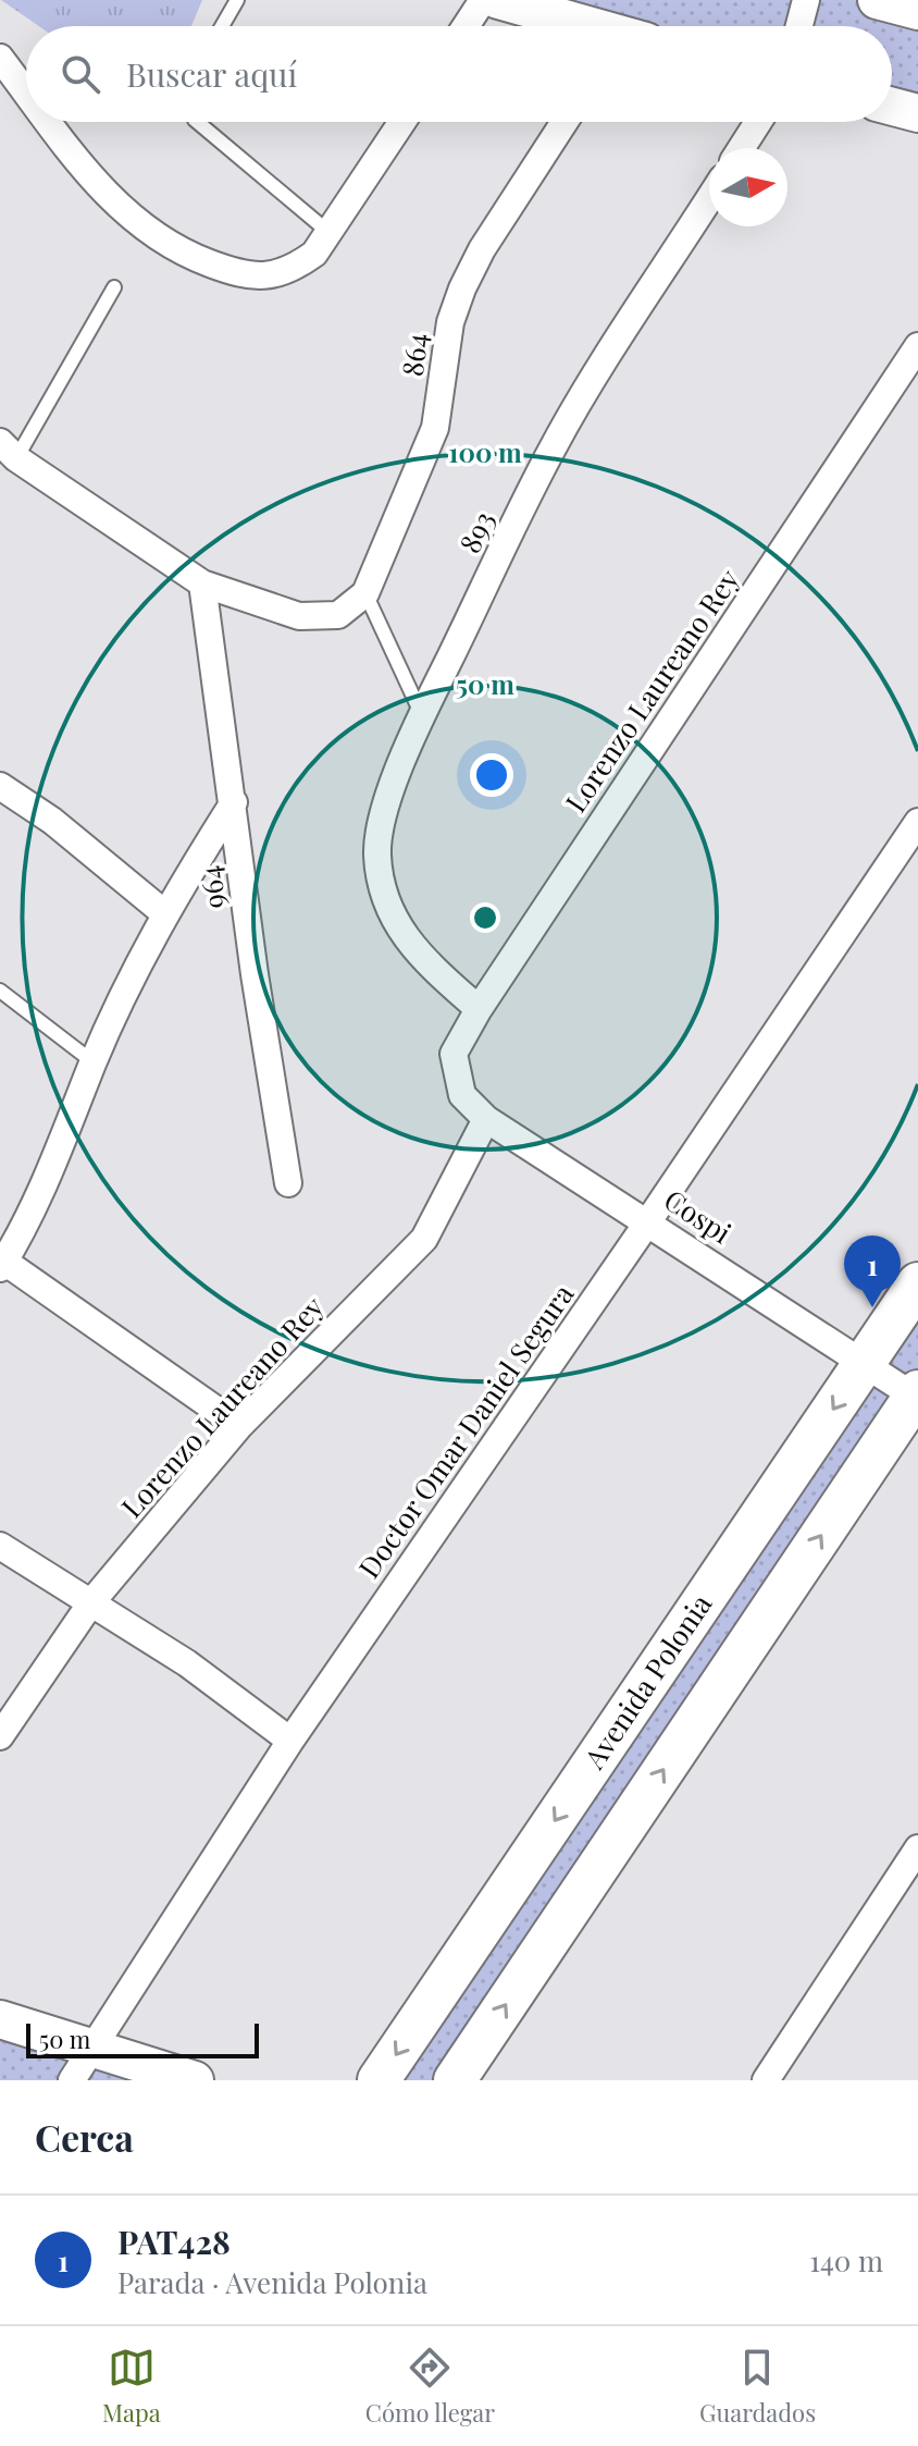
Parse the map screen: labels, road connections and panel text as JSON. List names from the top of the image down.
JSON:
{
  "streets": {
    "main road": ["Avenida Polonia"],
    "street": [
      "864",
      "893",
      "Lorenzo Laureano Rey",
      "964",
      "Cospi",
      "Doctor Omar Daniel Segura"
    ]
  },
  "crossings": [
    ["864", "964"],
    ["893", "Lorenzo Laureano Rey"],
    ["Lorenzo Laureano Rey", "Cospi"],
    ["Cospi", "Doctor Omar Daniel Segura"],
    ["Cospi", "Avenida Polonia"]
  ],
  "scale_bar": "50 m",
  "north": "right",
  "page": {
    "search": "Buscar aquí",
    "pins": "1",
    "scale": "50 m",
    "heading": "Cerca",
    "list": [
      {
        "mark": "1",
        "name": "PAT428",
        "note": "Parada · Avenida Polonia",
        "value": "140 m"
      }
    ],
    "nav": ["Mapa", "Cómo llegar", "Guardados"]
  },
  "rings": ["100 m", "50 m"]
}
